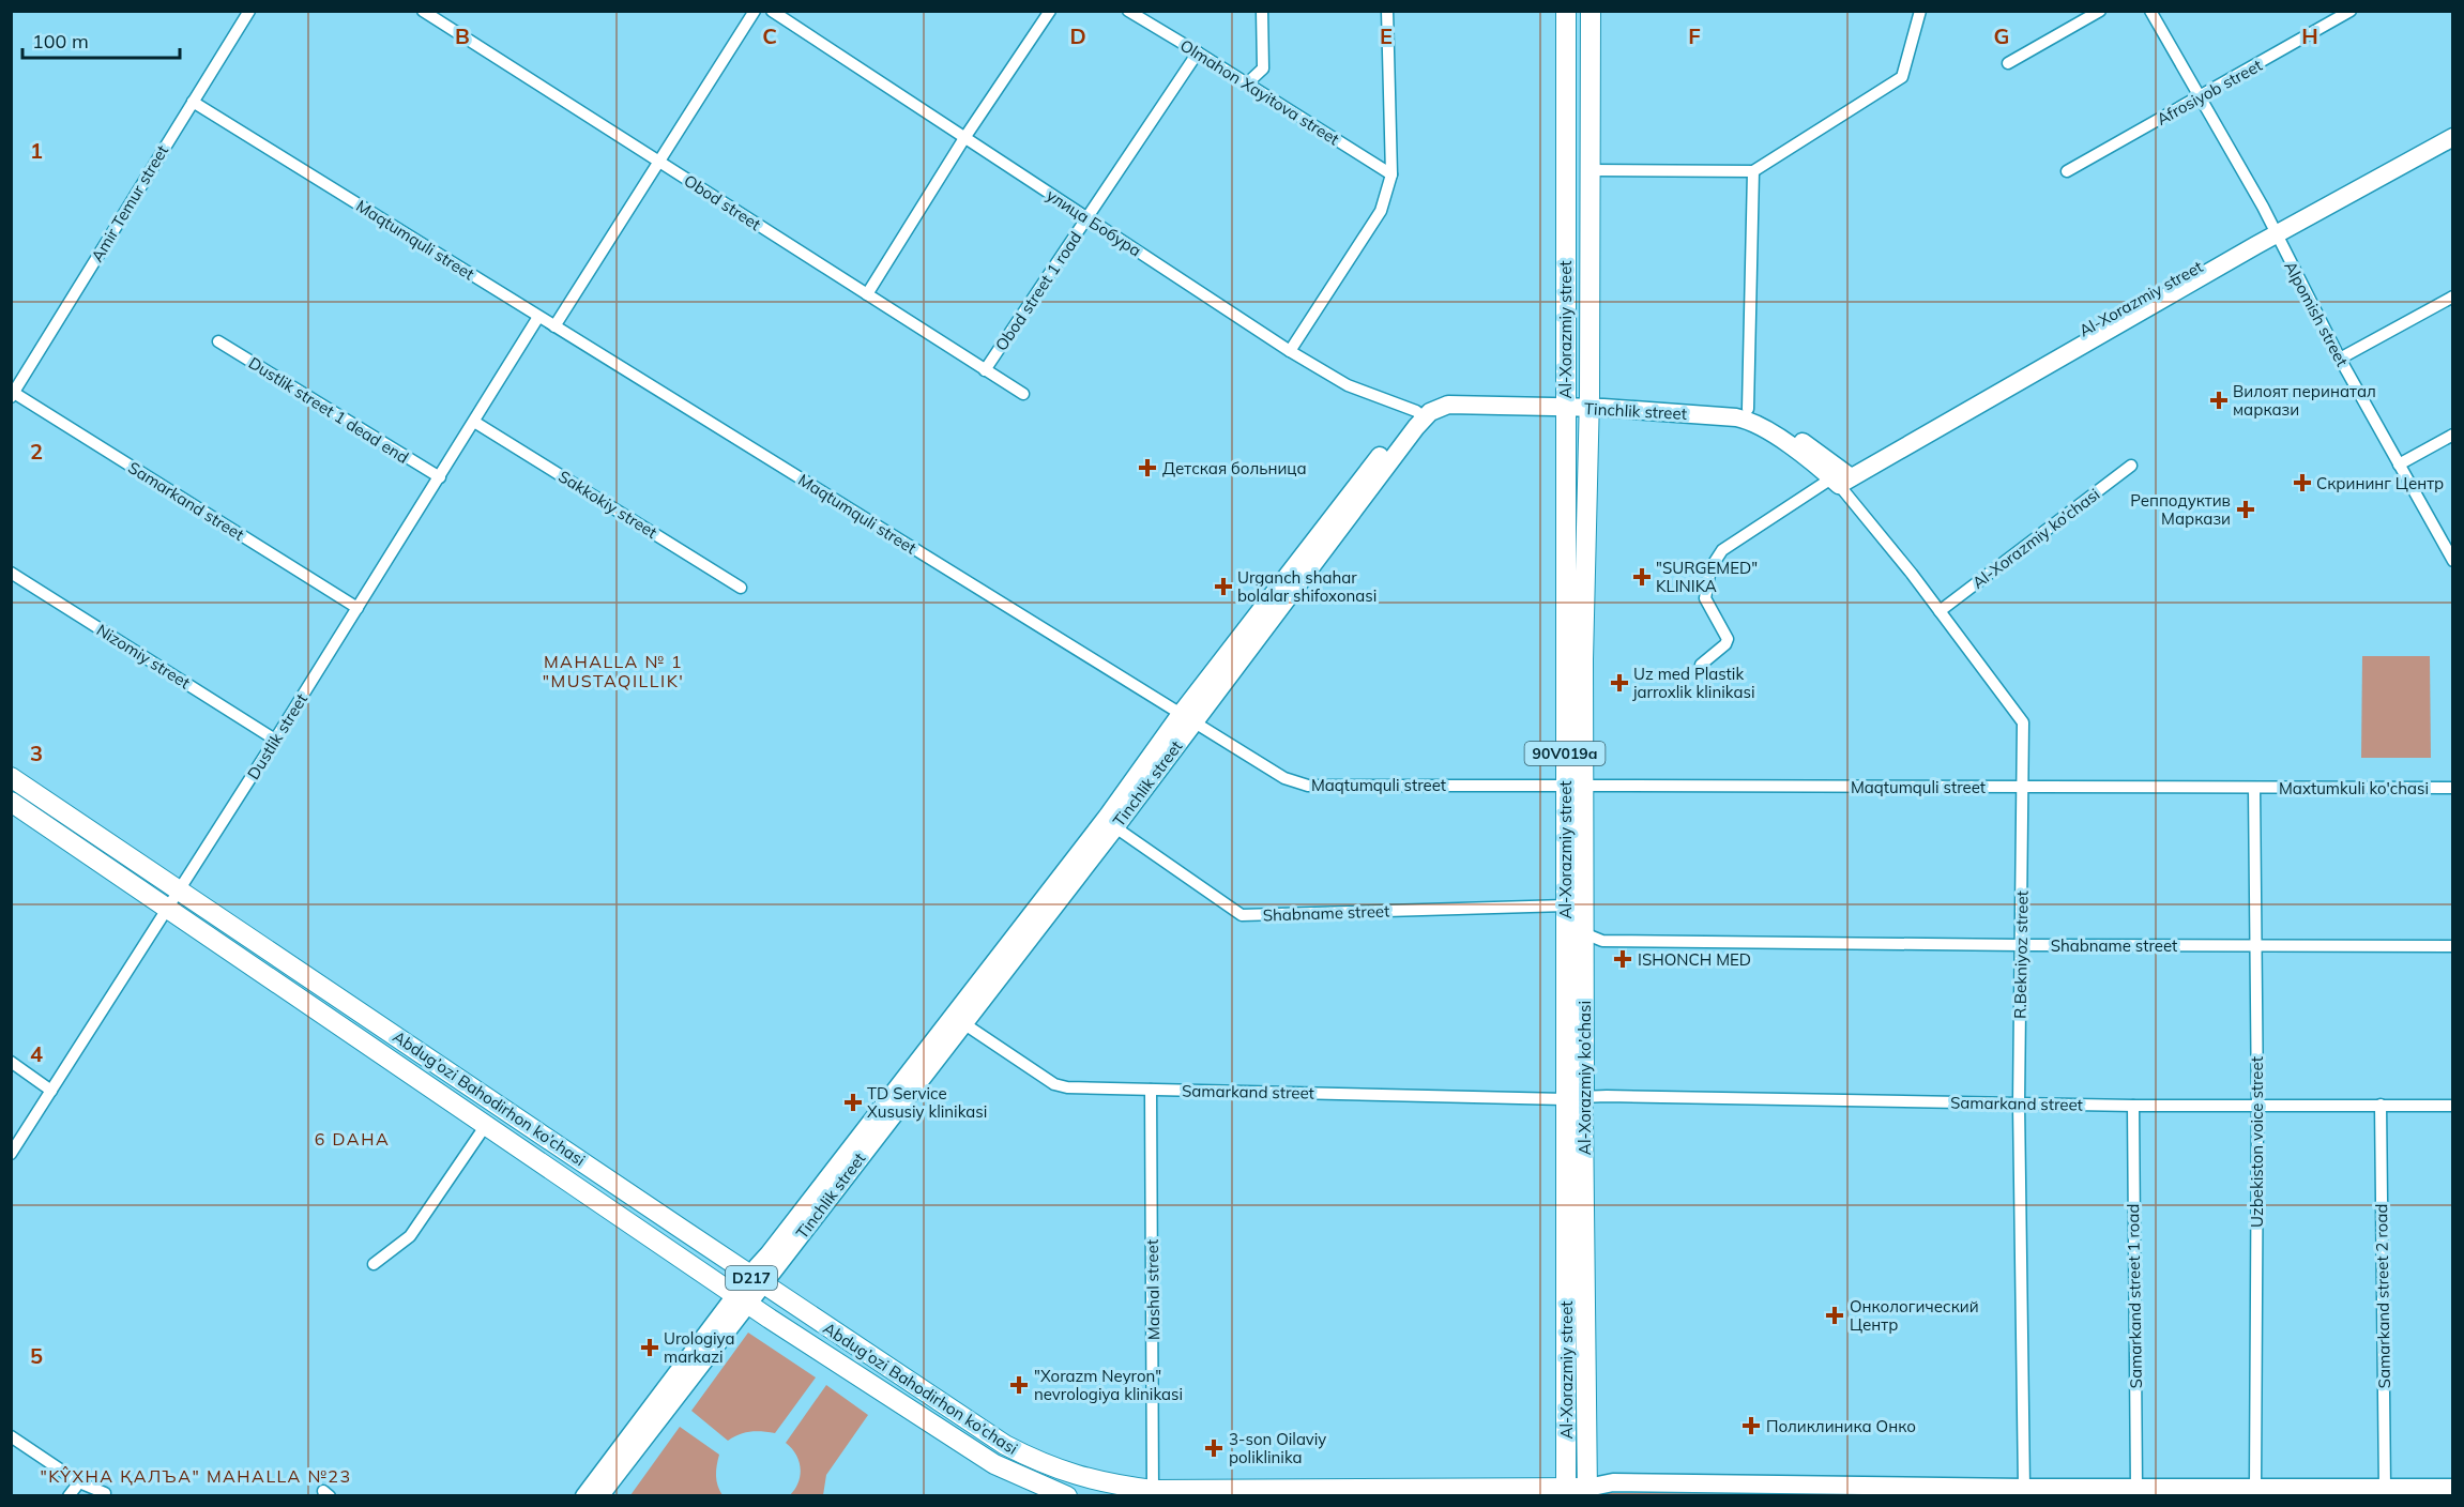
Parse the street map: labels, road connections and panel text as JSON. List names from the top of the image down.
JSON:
{
  "streets": {
    "main road": [
      "Al-Xorazmiy street",
      "Tinchlik street",
      "Al-Xorazmiy ko’chasi",
      "90V019a",
      "Abdug’ozi Bahodirhon ko’chasi",
      "D217"
    ],
    "street": [
      "Olmahon Xayitova street",
      "Afrosiyob street",
      "Obod street",
      "Amir Temur street",
      "улица Бобура",
      "Maqtumquli street",
      "Obod street 1 road",
      "Alpomish street",
      "Dustlik street 1 dead end",
      "Samarkand street",
      "Sakkokiy street",
      "Nizomiy street",
      "Dustlik street",
      "Mаxtumkuli ko'chasi",
      "Shabname street",
      "R.Bekniyoz street",
      "Uzbekiston voice street",
      "Mashal street",
      "Samarkand street 1 road",
      "Samarkand street 2 road"
    ]
  },
  "crossings": [
    ["Olmahon Xayitova street", "Obod street 1 road"],
    ["Afrosiyob street", "Alpomish street"],
    ["Obod street", "Obod street 1 road"],
    ["Amir Temur street", "Maqtumquli street"],
    ["Amir Temur street", "Samarkand street"],
    ["улица Бобура", "Obod street 1 road"],
    ["улица Бобура", "Tinchlik street"],
    ["Maqtumquli street", "Al-Xorazmiy street"],
    ["Maqtumquli street", "Tinchlik street"],
    ["Maqtumquli street", "Al-Xorazmiy ko’chasi"],
    ["Maqtumquli street", "Dustlik street"],
    ["Maqtumquli street", "Mаxtumkuli ko'chasi"],
    ["Maqtumquli street", "R.Bekniyoz street"],
    ["Maqtumquli street", "Uzbekiston voice street"],
    ["Al-Xorazmiy street", "Alpomish street"],
    ["Al-Xorazmiy street", "Tinchlik street"],
    ["Al-Xorazmiy street", "Samarkand street"],
    ["Al-Xorazmiy street", "Al-Xorazmiy ko’chasi"],
    ["Al-Xorazmiy street", "Shabname street"],
    ["Al-Xorazmiy street", "R.Bekniyoz street"],
    ["Al-Xorazmiy street", "Abdug’ozi Bahodirhon ko’chasi"],
    ["Dustlik street 1 dead end", "Dustlik street"],
    ["Tinchlik street", "Samarkand street"],
    ["Tinchlik street", "Al-Xorazmiy ko’chasi"],
    ["Tinchlik street", "Shabname street"],
    ["Tinchlik street", "R.Bekniyoz street"],
    ["Tinchlik street", "Abdug’ozi Bahodirhon ko’chasi"],
    ["Samarkand street", "Al-Xorazmiy ko’chasi"],
    ["Samarkand street", "Dustlik street"],
    ["Samarkand street", "R.Bekniyoz street"],
    ["Samarkand street", "Uzbekiston voice street"],
    ["Samarkand street", "Mashal street"],
    ["Samarkand street", "Samarkand street 1 road"],
    ["Samarkand street", "Samarkand street 2 road"],
    ["Sakkokiy street", "Dustlik street"],
    ["Al-Xorazmiy ko’chasi", "Shabname street"],
    ["Al-Xorazmiy ko’chasi", "R.Bekniyoz street"],
    ["Al-Xorazmiy ko’chasi", "Abdug’ozi Bahodirhon ko’chasi"],
    ["Nizomiy street", "Dustlik street"],
    ["Dustlik street", "Abdug’ozi Bahodirhon ko’chasi"],
    ["Mаxtumkuli ko'chasi", "Uzbekiston voice street"],
    ["Shabname street", "R.Bekniyoz street"],
    ["Shabname street", "Uzbekiston voice street"],
    ["R.Bekniyoz street", "Abdug’ozi Bahodirhon ko’chasi"],
    ["Abdug’ozi Bahodirhon ko’chasi", "Uzbekiston voice street"],
    ["Abdug’ozi Bahodirhon ko’chasi", "Mashal street"],
    ["Abdug’ozi Bahodirhon ko’chasi", "Samarkand street 1 road"],
    ["Abdug’ozi Bahodirhon ko’chasi", "Samarkand street 2 road"]
  ],
  "districts": ["MAHALLA № 1 \"MUSTAQILLIK'", "6 DAHA", "\"KŶХНА ҚАЛЪА\" MAHALLA №23"],
  "places": {
    "health": [
      "Вилоят перинатал маркази",
      "Детская больница",
      "Скрининг Центр",
      "Репподуктив Маркази",
      "\"SURGEMED\" KLINIKA",
      "Urganch shahar bolalar shifoxonasi",
      "Uz med Plastik jarroxlik klinikasi",
      "ISHONCH MED",
      "TD Service Xususiy klinikasi",
      "Онкологический Центр",
      "Urologiya markazi",
      "\"Xorazm Neyron\" nevrologiya klinikasi",
      "Поликлиника Онко",
      "3-son Oilaviy poliklinika"
    ]
  },
  "scale_bar": "100 m",
  "grid": {
    "columns": [
      "B",
      "C",
      "D",
      "E",
      "F",
      "G",
      "H"
    ],
    "rows": [
      "1",
      "2",
      "3",
      "4",
      "5"
    ]
  }
}
